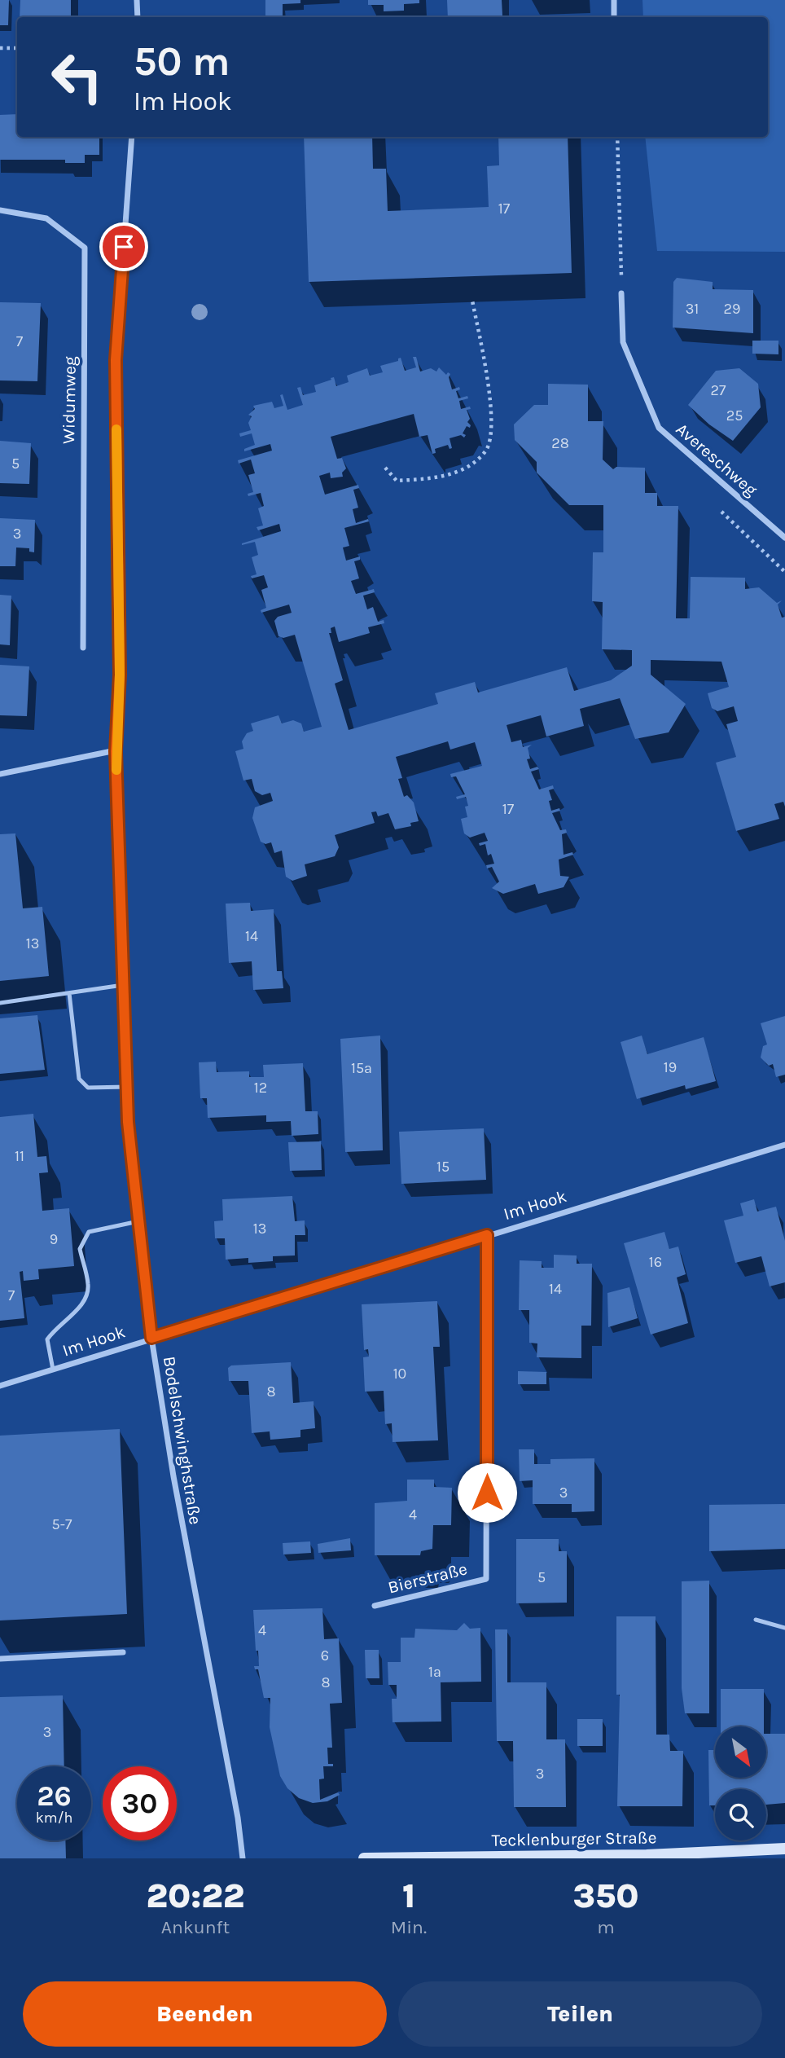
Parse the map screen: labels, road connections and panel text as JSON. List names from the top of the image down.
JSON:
{
  "streets": {
    "street": [
      "Widumweg",
      "Avereschweg",
      "Im Hook",
      "Bodelschwinghstraße",
      "Bierstraße",
      "Tecklenburger Straße"
    ]
  },
  "crossings": [
    ["Im Hook", "Bodelschwinghstraße"],
    ["Im Hook", "Bierstraße"]
  ],
  "house_numbers": [
    "17",
    "31",
    "29",
    "7",
    "27",
    "25",
    "28",
    "5",
    "3",
    "17",
    "14",
    "13",
    "19",
    "15a",
    "12",
    "11",
    "15",
    "13",
    "9",
    "16",
    "14",
    "7",
    "10",
    "8",
    "3",
    "4",
    "5-7",
    "5",
    "4",
    "6",
    "1a",
    "8",
    "3",
    "3"
  ],
  "north": "bottom right",
  "page": {
    "turn": ["50 m", "Im Hook"],
    "speed": "26 km/h",
    "limit": "30",
    "eta": [
      "20:22",
      "Ankunft",
      "1",
      "Min.",
      "350",
      "m"
    ],
    "buttons": ["Beenden", "Teilen"]
  }
}
